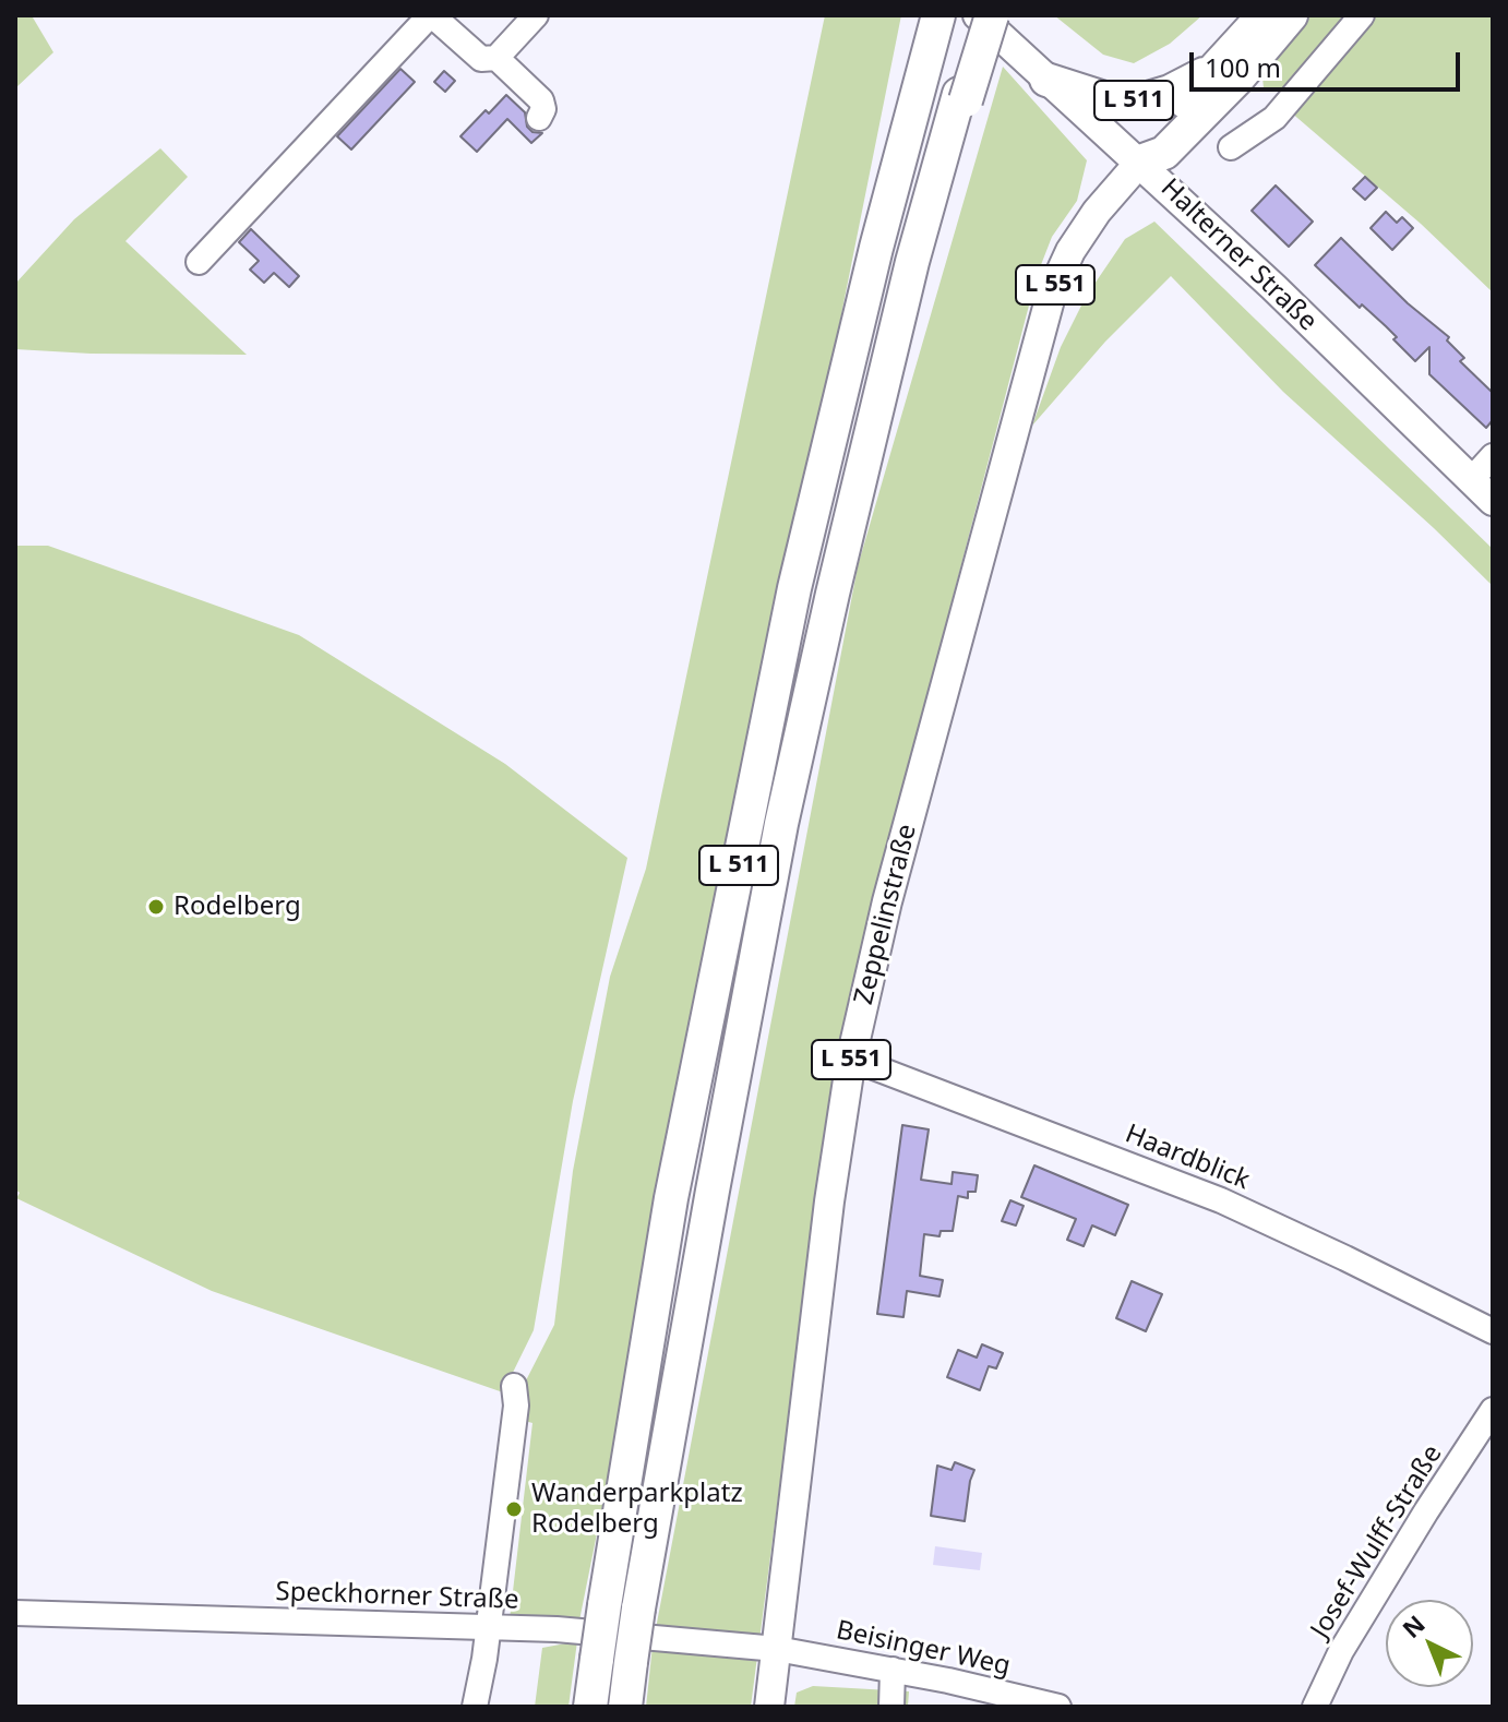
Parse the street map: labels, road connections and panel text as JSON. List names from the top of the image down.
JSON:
{
  "streets": {
    "highway": ["L 511"],
    "main road": ["Halterner Straße", "L 551", "Zeppelinstraße"],
    "street": [
      "Haardblick",
      "Josef-Wulff-Straße",
      "Speckhorner Straße",
      "Beisinger Weg"
    ]
  },
  "crossings": [
    ["L 511", "Halterner Straße"],
    ["L 511", "Zeppelinstraße"],
    ["Halterner Straße", "Zeppelinstraße"],
    ["Zeppelinstraße", "Haardblick"],
    ["Zeppelinstraße", "Speckhorner Straße"],
    ["Zeppelinstraße", "Beisinger Weg"],
    ["Speckhorner Straße", "Beisinger Weg"]
  ],
  "places": ["Rodelberg", "Wanderparkplatz Rodelberg"],
  "scale_bar": "100 m",
  "north": "top left"
}
